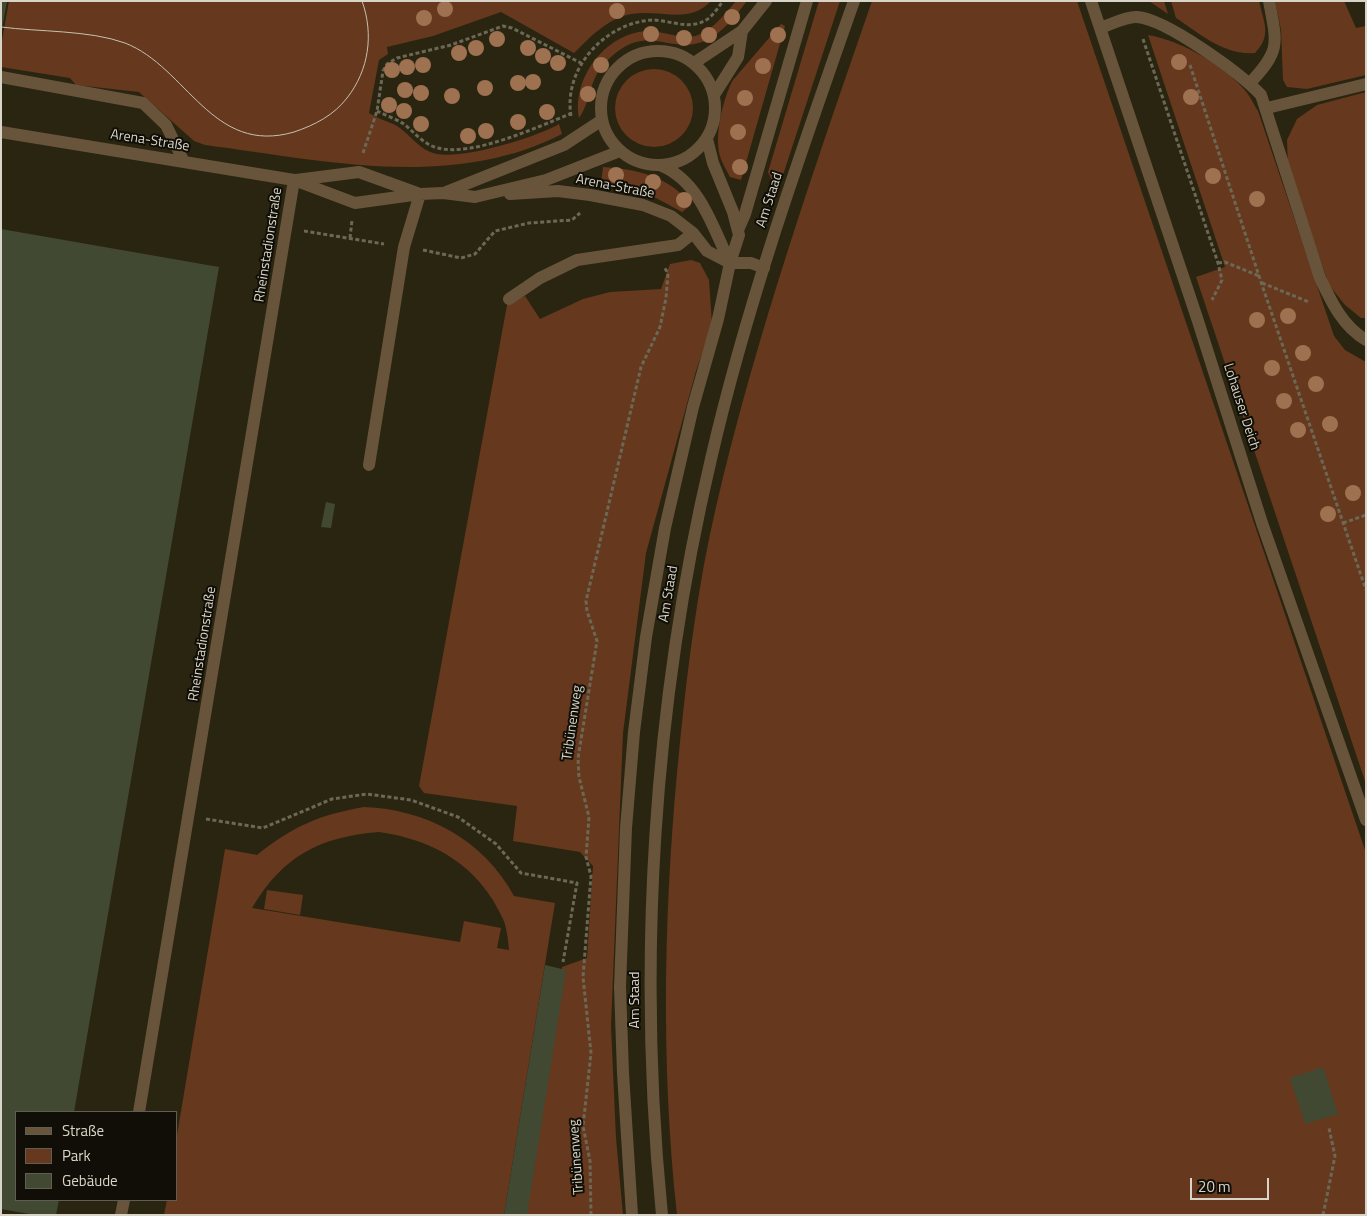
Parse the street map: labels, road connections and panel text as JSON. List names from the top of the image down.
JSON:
{
  "streets": {
    "street": [
      "Arena-Straße",
      "Am Staad",
      "Rheinstadionstraße",
      "Lohauser Deich"
    ],
    "path": ["Tribünenweg"]
  },
  "crossings": [
    ["Arena-Straße", "Am Staad"],
    ["Arena-Straße", "Rheinstadionstraße"]
  ],
  "legend": ["Straße", "Park", "Gebäude"],
  "scale_bar": "20 m"
}
